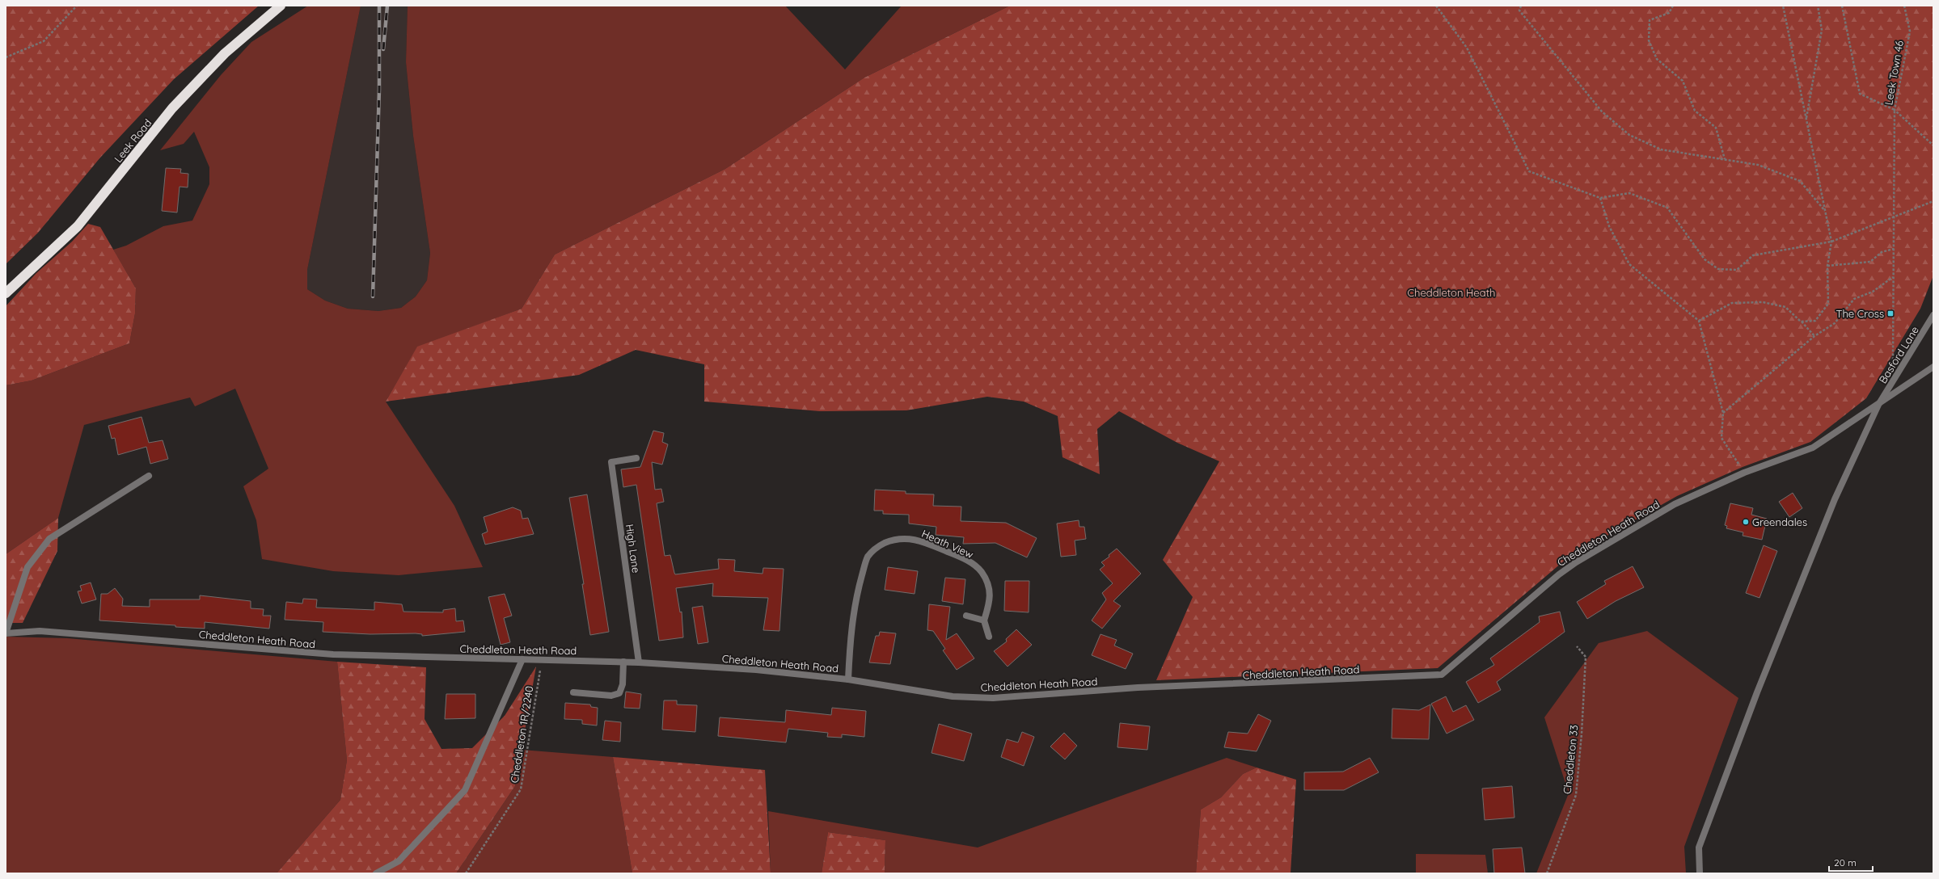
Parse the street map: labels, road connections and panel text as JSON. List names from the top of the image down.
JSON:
{
  "streets": {
    "highway": ["Leek Road"],
    "street": [
      "Basford Lane",
      "Cheddleton Heath Road",
      "Heath View",
      "High Lane"
    ],
    "path": ["Leek Town 46", "Cheddleton 1R/2240", "Cheddleton 33"]
  },
  "crossings": [
    ["Basford Lane", "Cheddleton Heath Road"],
    ["Cheddleton Heath Road", "Heath View"],
    ["Cheddleton Heath Road", "High Lane"],
    ["Cheddleton Heath Road", "Cheddleton 1R/2240"]
  ],
  "parks": ["Cheddleton Heath"],
  "places": {
    "transit": ["The Cross"],
    "other": ["Greendales"]
  },
  "scale_bar": "20 m"
}
